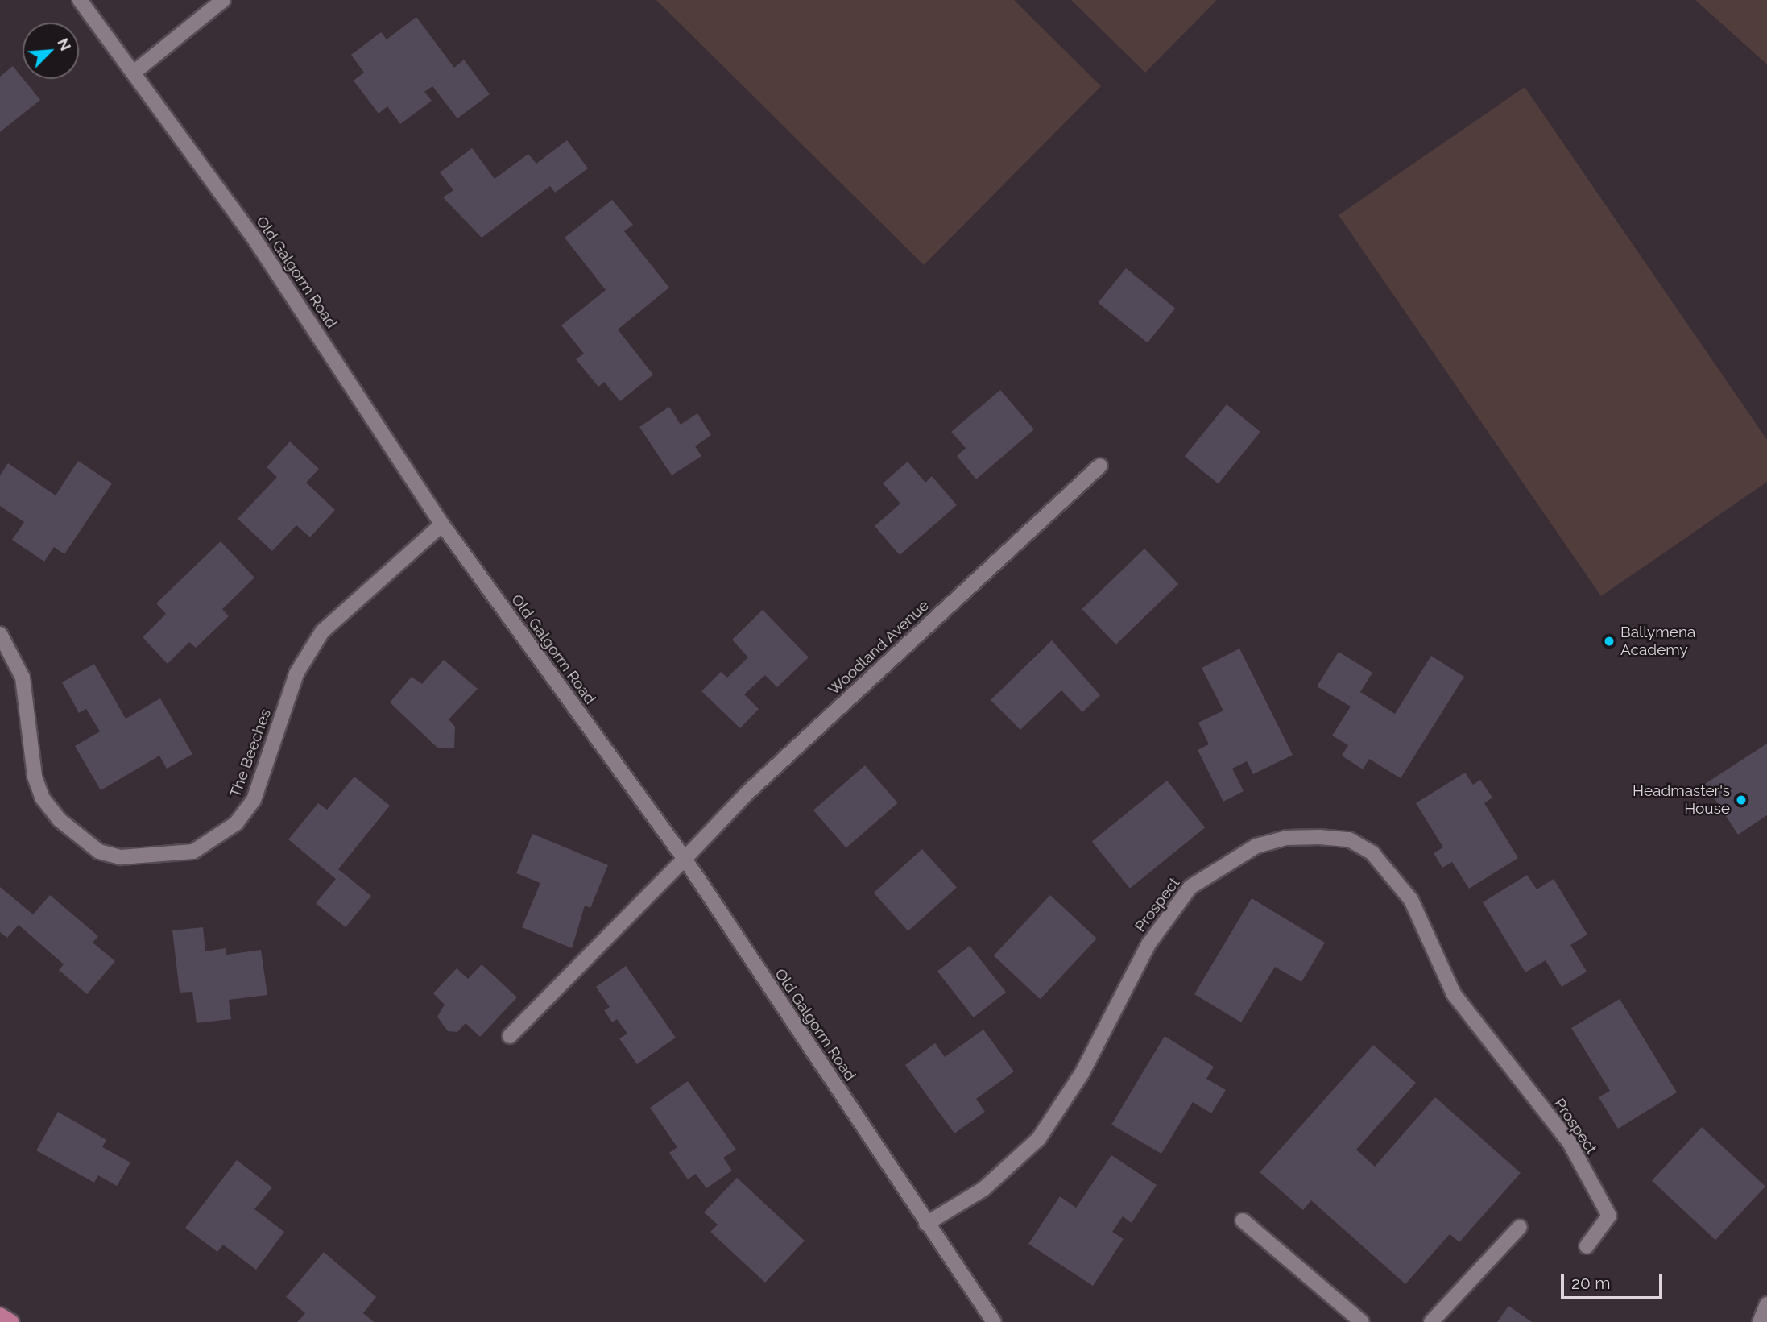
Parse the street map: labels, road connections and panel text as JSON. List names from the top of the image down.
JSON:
{
  "streets": {
    "street": [
      "Old Galgorm Road",
      "Woodland Avenue",
      "The Beeches",
      "Prospect"
    ]
  },
  "crossings": [
    ["Old Galgorm Road", "Woodland Avenue"],
    ["Old Galgorm Road", "The Beeches"],
    ["Old Galgorm Road", "Prospect"]
  ],
  "places": ["Ballymena Academy", "Headmaster's House"],
  "scale_bar": "20 m",
  "north": "top right"
}
